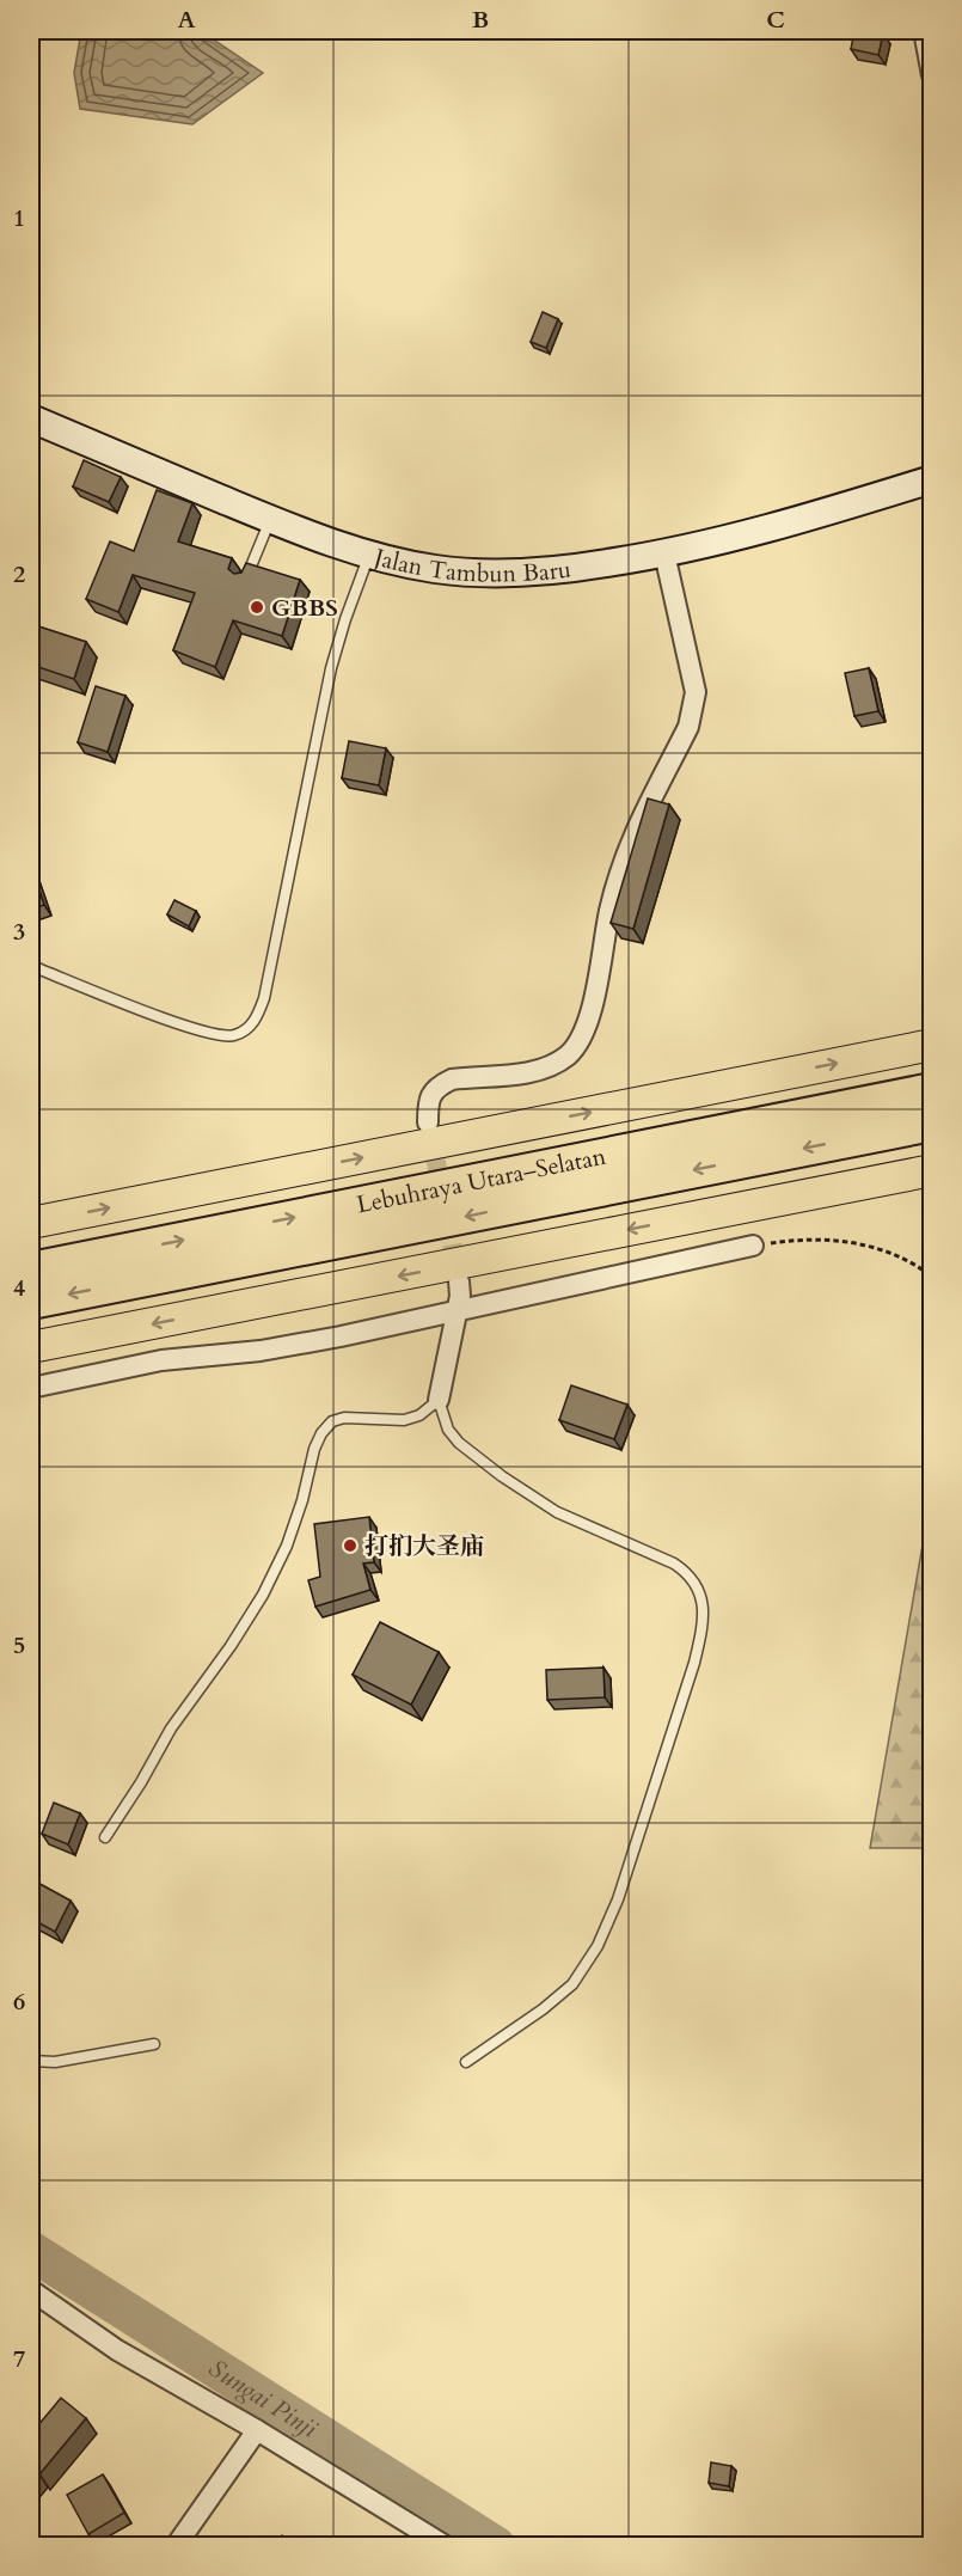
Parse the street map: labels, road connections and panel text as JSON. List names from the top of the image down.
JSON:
{
  "streets": {
    "highway": ["Lebuhraya Utara–Selatan"],
    "main road": ["Jalan Tambun Baru"]
  },
  "water": ["Sungai Pinji"],
  "places": ["GBBS", "打扪大圣庙"],
  "grid": {
    "columns": ["A", "B", "C"],
    "rows": [
      "1",
      "2",
      "3",
      "4",
      "5",
      "6",
      "7"
    ]
  }
}
